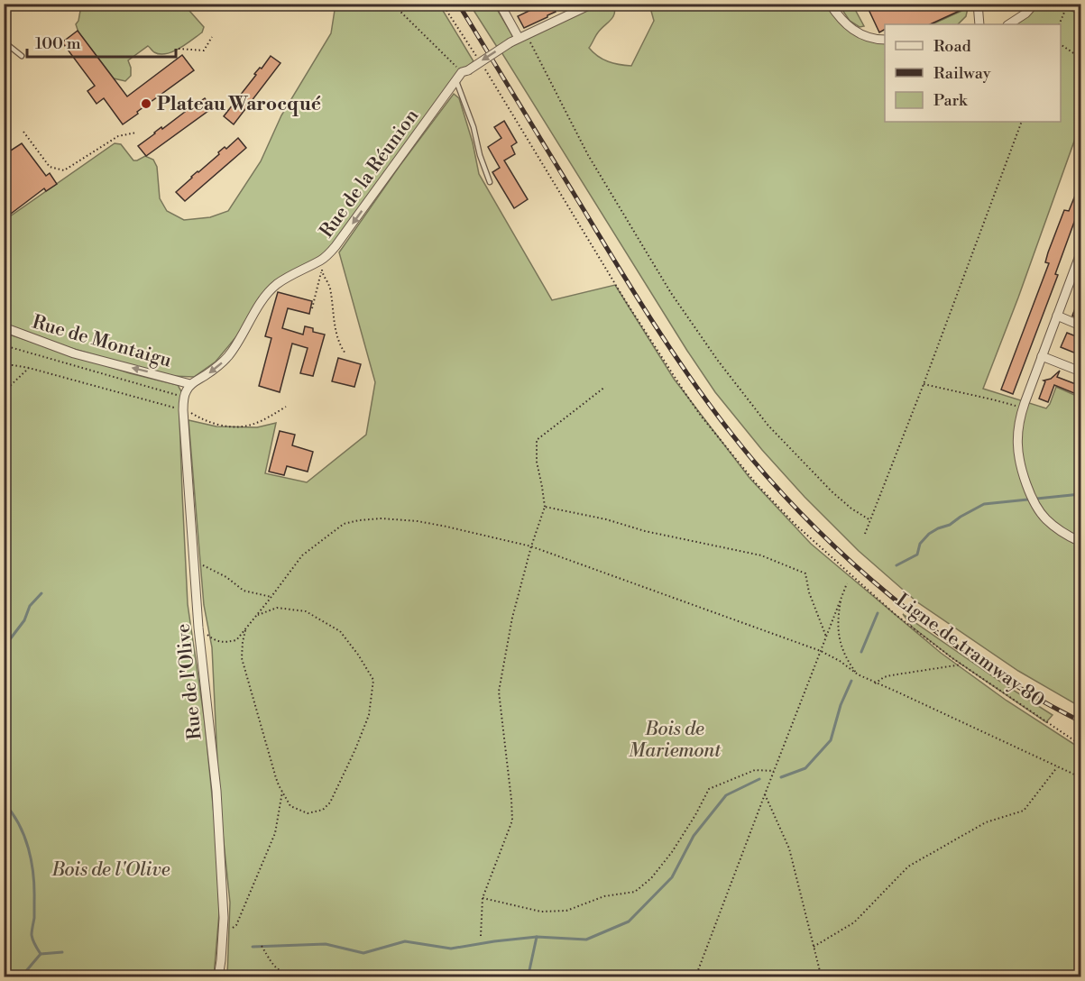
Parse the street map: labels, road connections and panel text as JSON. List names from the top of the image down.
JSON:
{
  "streets": {
    "street": ["Rue de la Réunion", "Rue de Montaigu", "Rue de l'Olive"],
    "path": ["Ligne de tramway 80"]
  },
  "crossings": [
    ["Rue de la Réunion", "Rue de Montaigu"]
  ],
  "one_way": ["Rue de la Réunion", "Rue de Montaigu"],
  "parks": ["Bois de Mariemont", "Bois de l'Olive"],
  "places": ["Plateau Warocqué"],
  "legend": ["Road", "Railway", "Park"],
  "scale_bar": "100 m"
}
